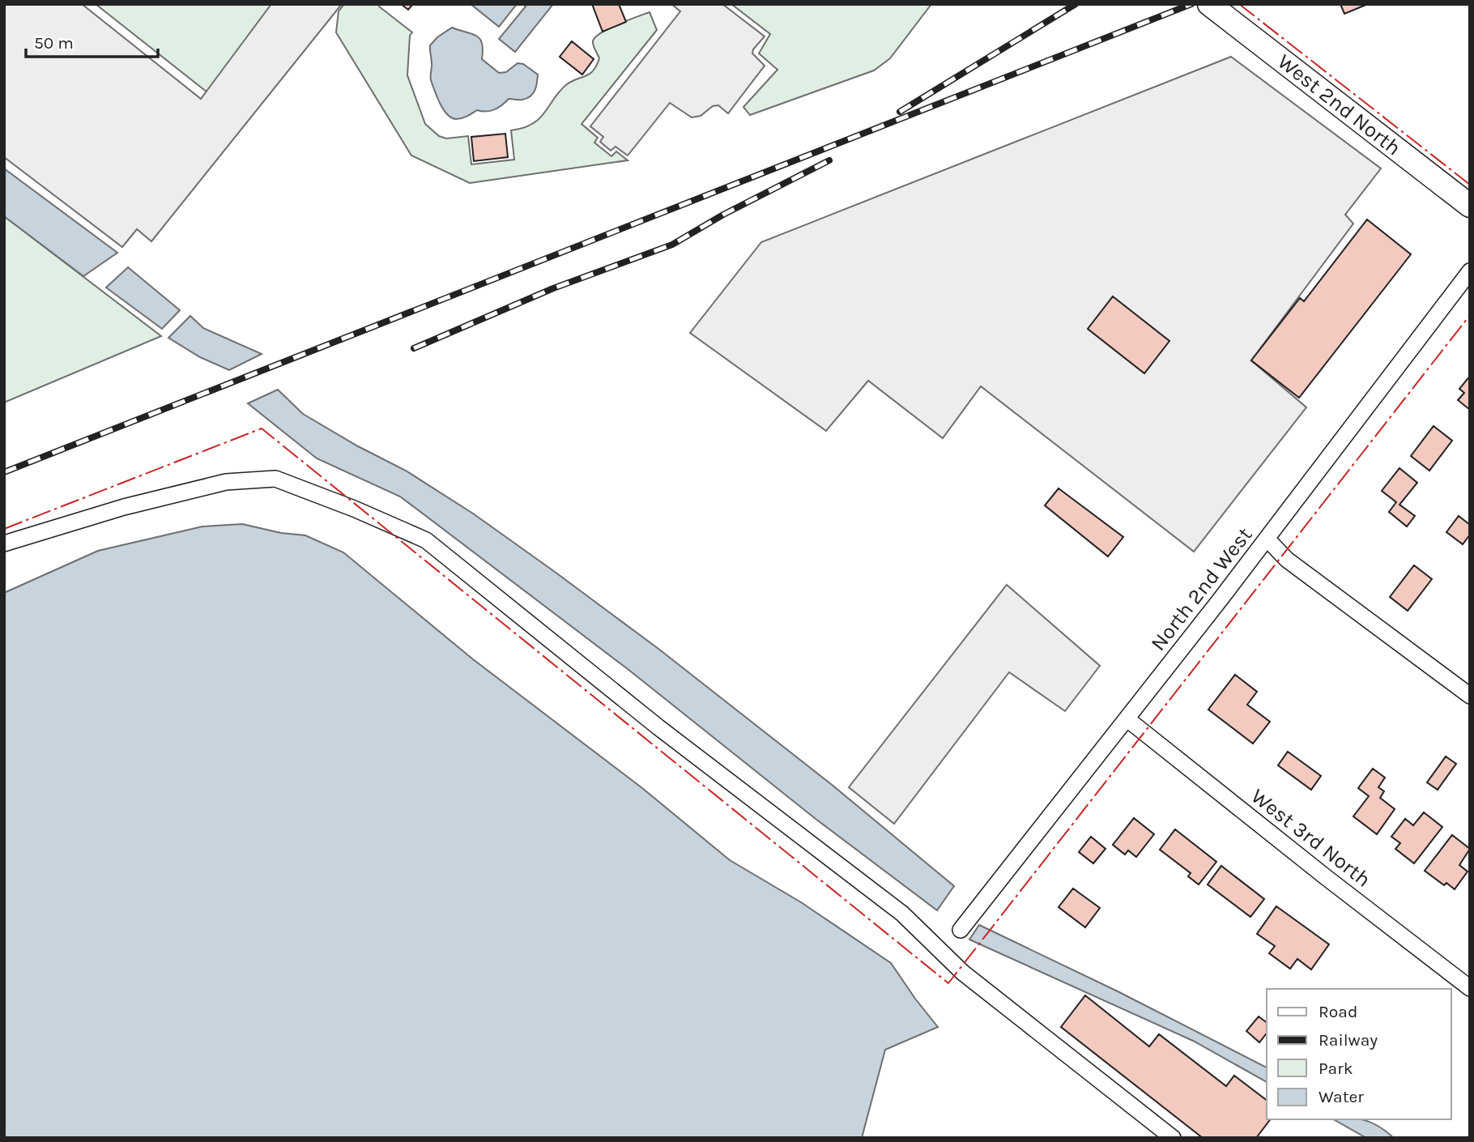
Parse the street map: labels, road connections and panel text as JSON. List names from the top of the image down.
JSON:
{
  "streets": {
    "street": ["West 2nd North", "North 2nd West", "West 3rd North"]
  },
  "crossings": [
    ["North 2nd West", "West 3rd North"]
  ],
  "legend": [
    "Road",
    "Railway",
    "Park",
    "Water"
  ],
  "scale_bar": "50 m"
}
